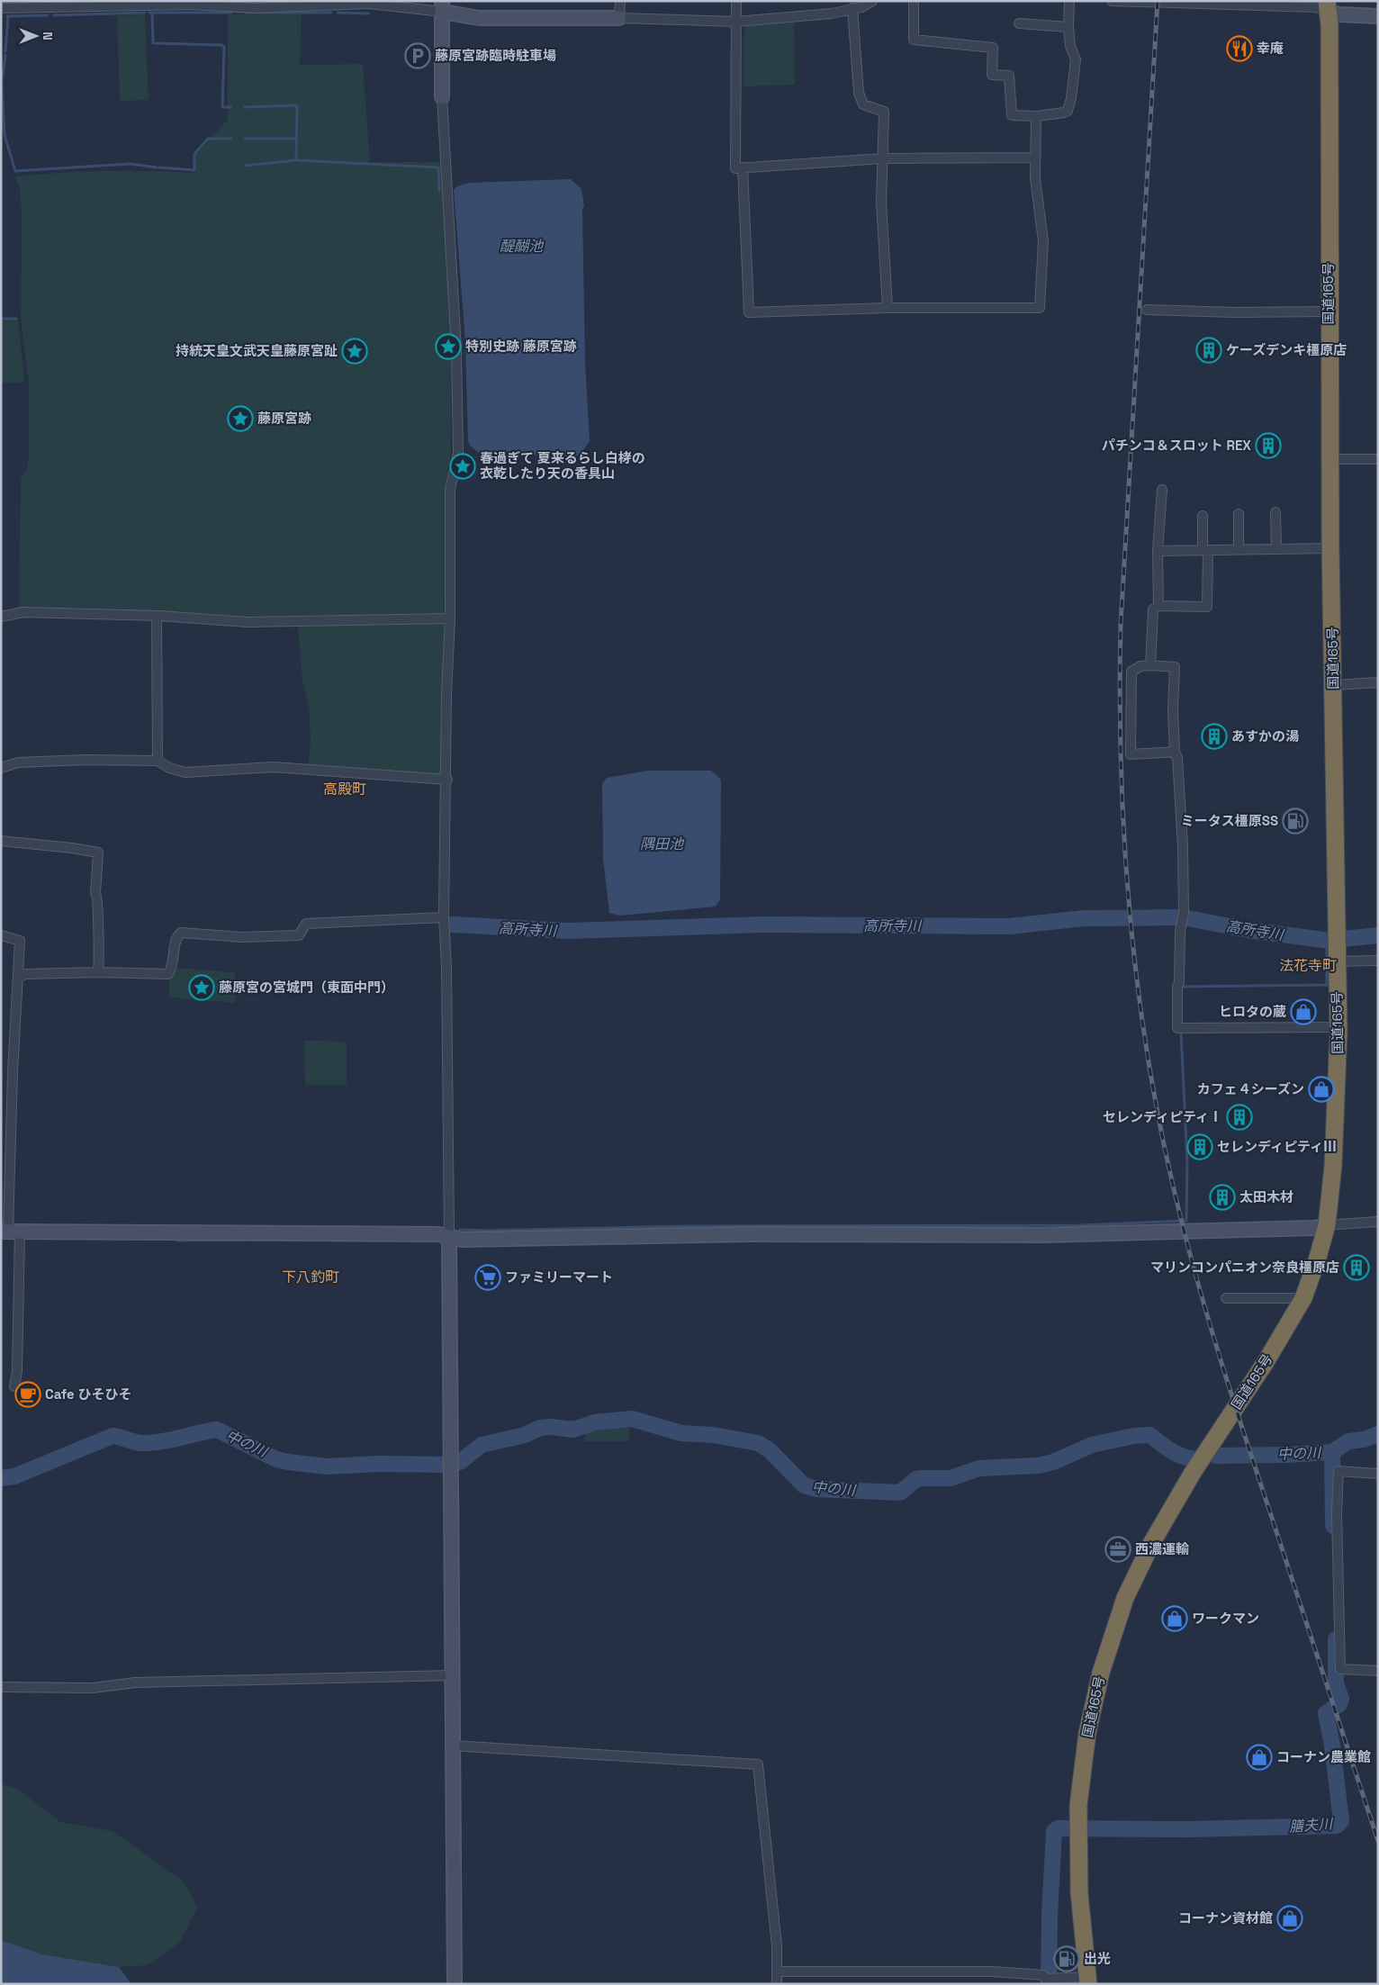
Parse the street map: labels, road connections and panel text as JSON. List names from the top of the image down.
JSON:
{
  "streets": {
    "highway": ["国道165号"]
  },
  "districts": ["高殿町", "法花寺町", "下八釣町"],
  "water": [
    "醍醐池",
    "隅田池",
    "高所寺川",
    "中の川",
    "膳夫川"
  ],
  "places": {
    "restaurant": ["幸庵"],
    "parking": ["藤原宮跡臨時駐車場"],
    "place": [
      "特別史跡 藤原宮跡",
      "持統天皇文武天皇藤原宮趾",
      "藤原宮跡",
      "春過ぎて 夏来るらし白𣑥の 衣乾したり天の香具山",
      "藤原宮の宮城門（東面中門）"
    ],
    "building": [
      "ケーズデンキ橿原店",
      "パチンコ＆スロット REX",
      "あすかの湯",
      "セレンディピティⅠ",
      "セレンディピティⅢ",
      "太田木材",
      "マリンコンパニオン奈良橿原店"
    ],
    "fuel station": ["ミータス橿原SS", "出光"],
    "shop": [
      "ヒロタの蔵",
      "カフェ４シーズン",
      "ワークマン",
      "コーナン農業館",
      "コーナン資材館"
    ],
    "supermarket": ["ファミリーマート"],
    "cafe": ["Cafe ひそひそ"],
    "office": ["西濃運輸"]
  },
  "north": "right"
}
